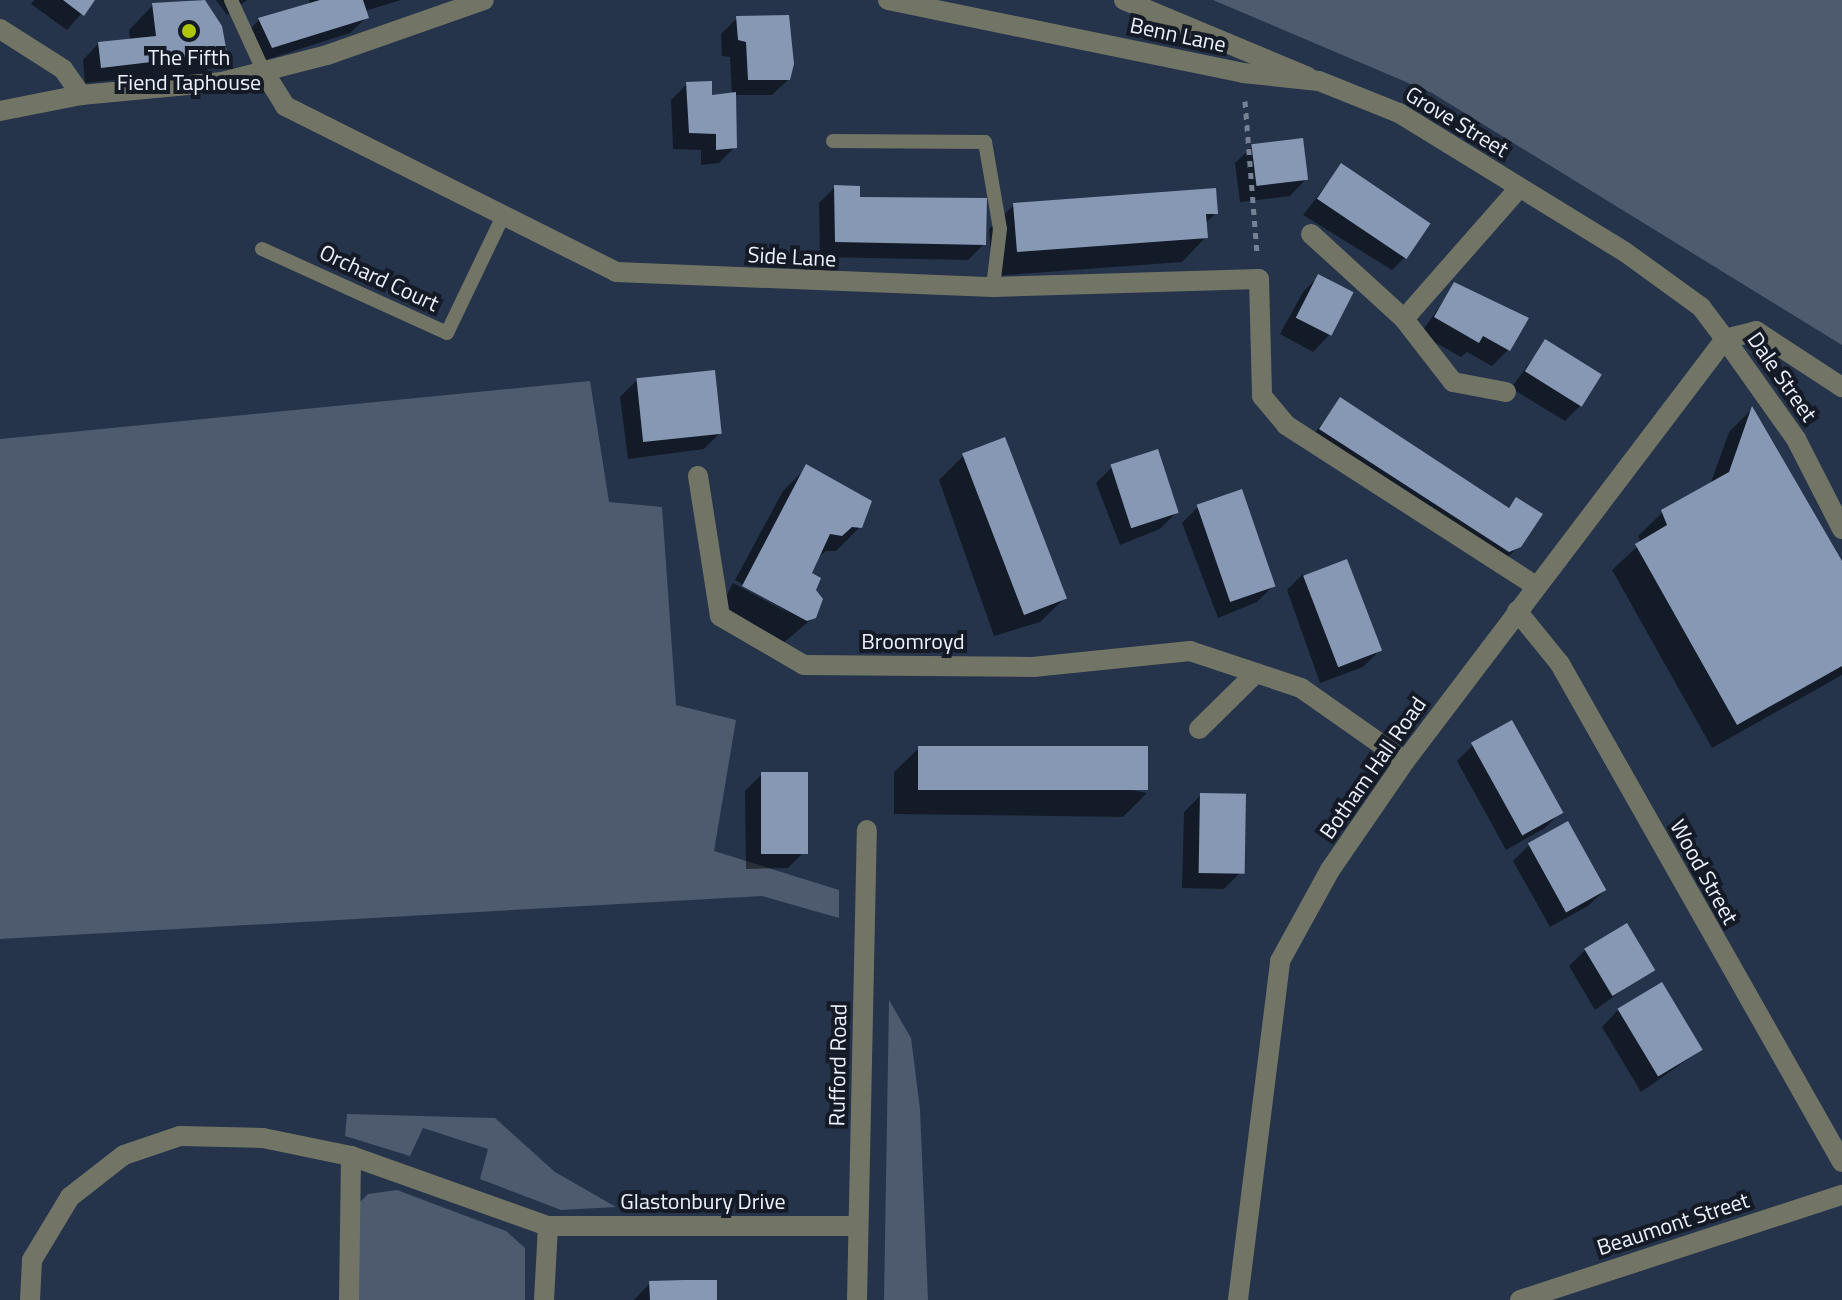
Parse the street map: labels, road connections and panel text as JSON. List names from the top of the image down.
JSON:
{
  "streets": {
    "street": [
      "Benn Lane",
      "Grove Street",
      "Side Lane",
      "Dale Street",
      "Broomroyd",
      "Botham Hall Road",
      "Wood Street",
      "Rufford Road",
      "Glastonbury Drive",
      "Beaumont Street"
    ],
    "lane": ["Orchard Court"]
  },
  "crossings": [
    ["Benn Lane", "Grove Street"],
    ["Grove Street", "Dale Street"],
    ["Grove Street", "Botham Hall Road"],
    ["Side Lane", "Orchard Court"],
    ["Dale Street", "Botham Hall Road"],
    ["Broomroyd", "Botham Hall Road"],
    ["Botham Hall Road", "Wood Street"],
    ["Rufford Road", "Glastonbury Drive"]
  ],
  "places": ["The Fifth Fiend Taphouse"]
}
